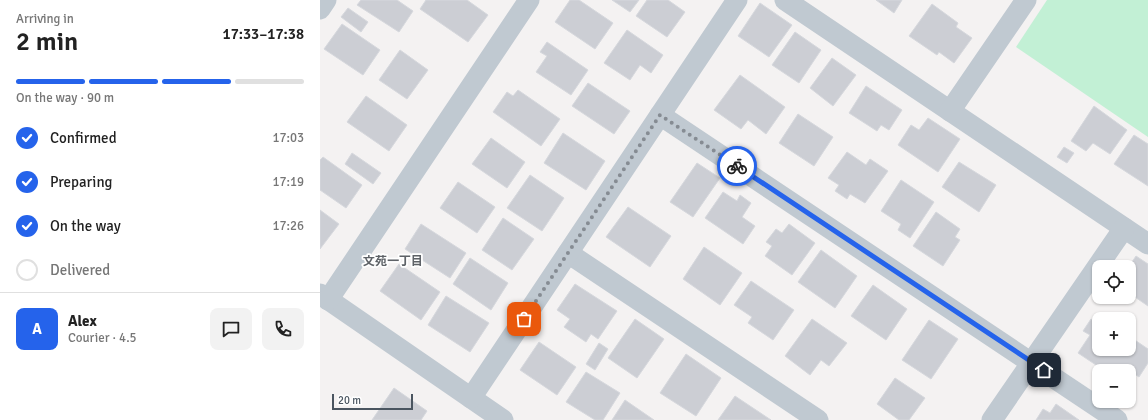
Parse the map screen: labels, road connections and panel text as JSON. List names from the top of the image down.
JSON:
{
  "districts": ["文苑一丁目"],
  "scale_bar": "20 m",
  "page": {
    "heading": ["2 min", "Arriving in", "17:33–17:38"],
    "panel": ["Alex", "Courier · 4.5"],
    "bar": "On the way · 90 m",
    "list": [
      ["Confirmed", "17:03"],
      ["Preparing", "17:19"],
      ["On the way", "17:26"],
      "Delivered"
    ],
    "map_buttons": ["+", "−"],
    "round": "A",
    "scale": "20 m"
  }
}
